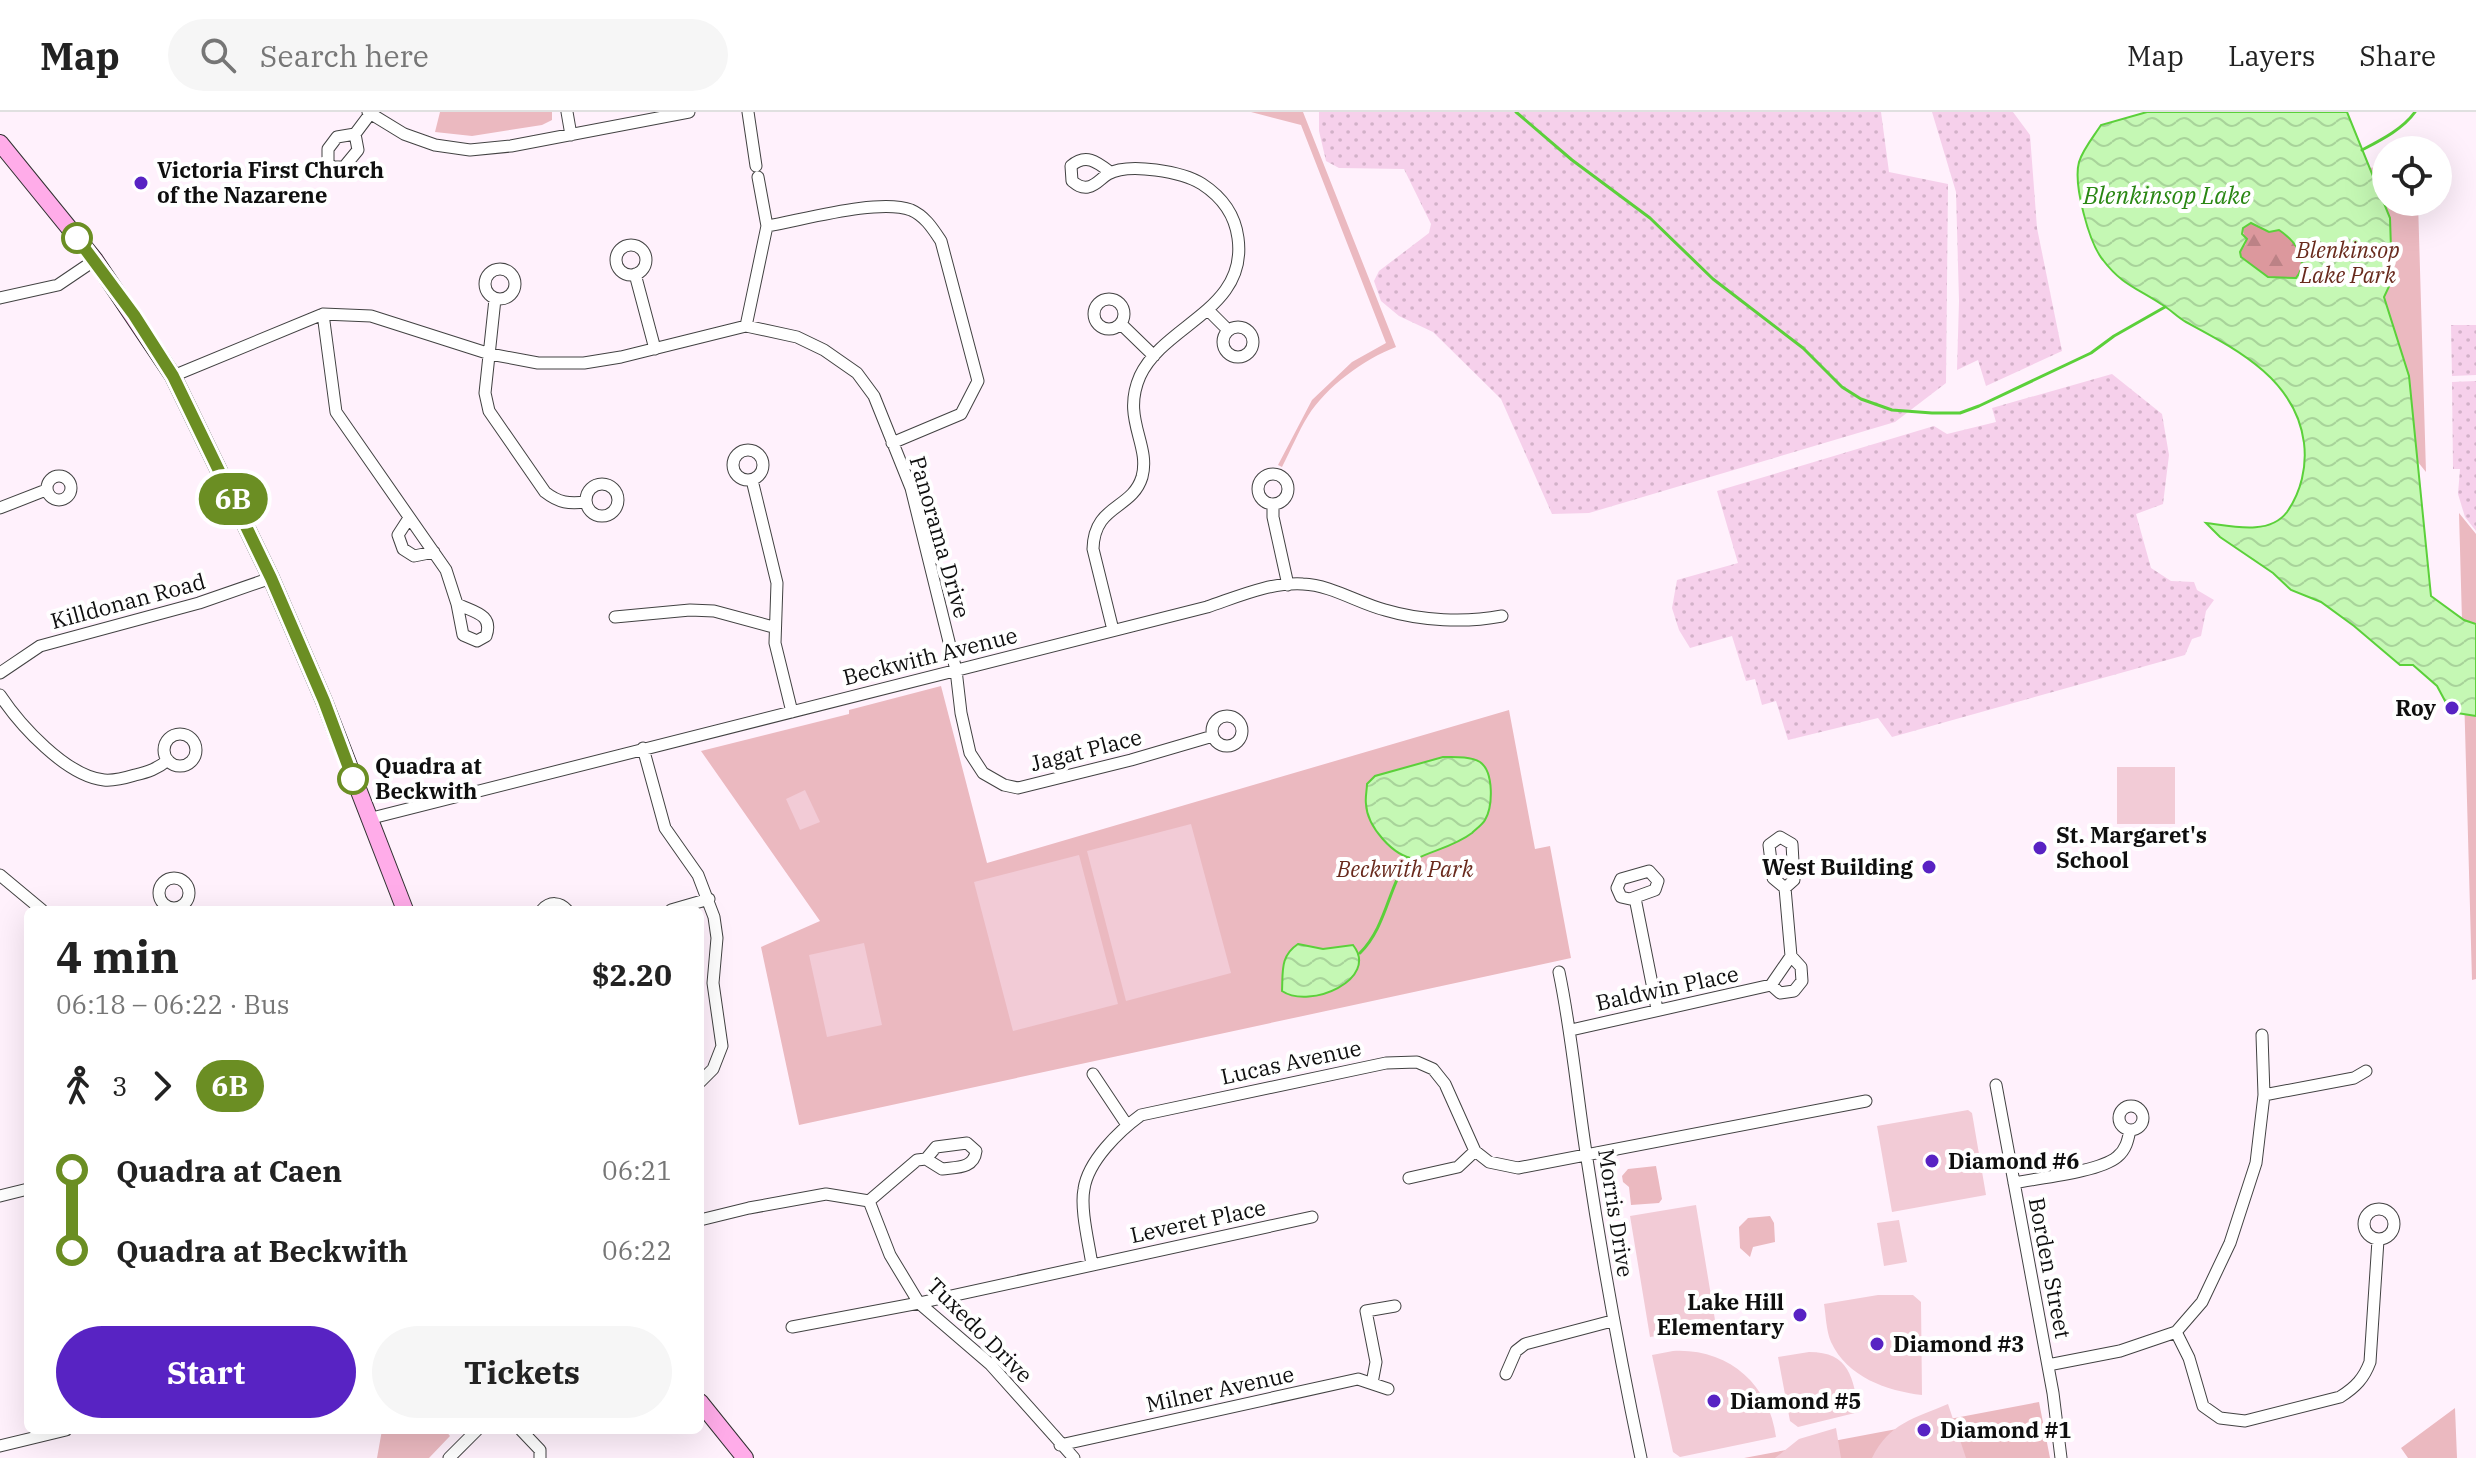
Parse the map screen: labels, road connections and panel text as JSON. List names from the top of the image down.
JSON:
{
  "streets": {
    "street": [
      "Panorama Drive",
      "Killdonan Road",
      "Beckwith Avenue",
      "Jagat Place",
      "Baldwin Place",
      "Lucas Avenue",
      "Morris Drive",
      "Leveret Place",
      "Borden Street",
      "Tuxedo Drive",
      "Milner Avenue"
    ]
  },
  "crossings": [
    ["Panorama Drive", "Beckwith Avenue"],
    ["Panorama Drive", "Jagat Place"],
    ["Beckwith Avenue", "Jagat Place"],
    ["Baldwin Place", "Morris Drive"],
    ["Lucas Avenue", "Leveret Place"],
    ["Tuxedo Drive", "Milner Avenue"]
  ],
  "water": ["Blenkinsop Lake"],
  "parks": ["Blenkinsop Lake Park", "Beckwith Park"],
  "places": [
    "Victoria First Church of the Nazarene",
    "Roy",
    "Quadra at Beckwith",
    "St. Margaret's School",
    "West Building",
    "Diamond #6",
    "Lake Hill Elementary",
    "Diamond #3",
    "Diamond #5",
    "Diamond #1"
  ],
  "lines": ["bus line 6B"],
  "page": {
    "header": "Map",
    "search": "Search here",
    "nav": ["Map", "Layers", "Share"],
    "on_map": "6B",
    "heading": ["4 min", "06:18 – 06:22 · Bus", "$2.20"],
    "legs": ["3", "6B"],
    "list": [
      {
        "name": "Quadra at Caen",
        "value": "06:21"
      },
      {
        "name": "Quadra at Beckwith",
        "value": "06:22"
      }
    ],
    "buttons": ["Start", "Tickets"]
  }
}
